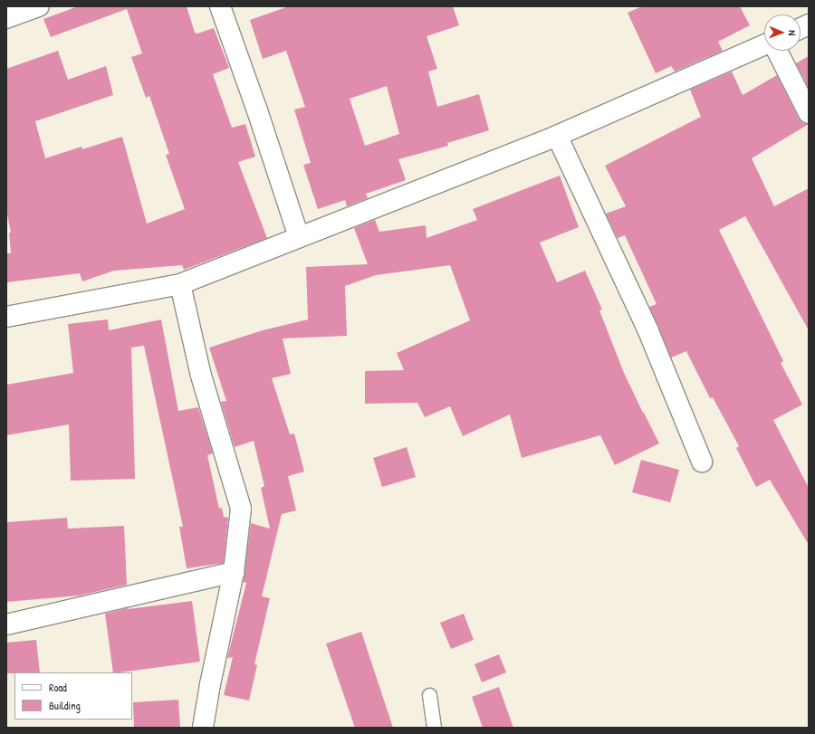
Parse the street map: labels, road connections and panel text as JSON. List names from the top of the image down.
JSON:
{
  "legend": ["Road", "Building"],
  "north": "right"
}
